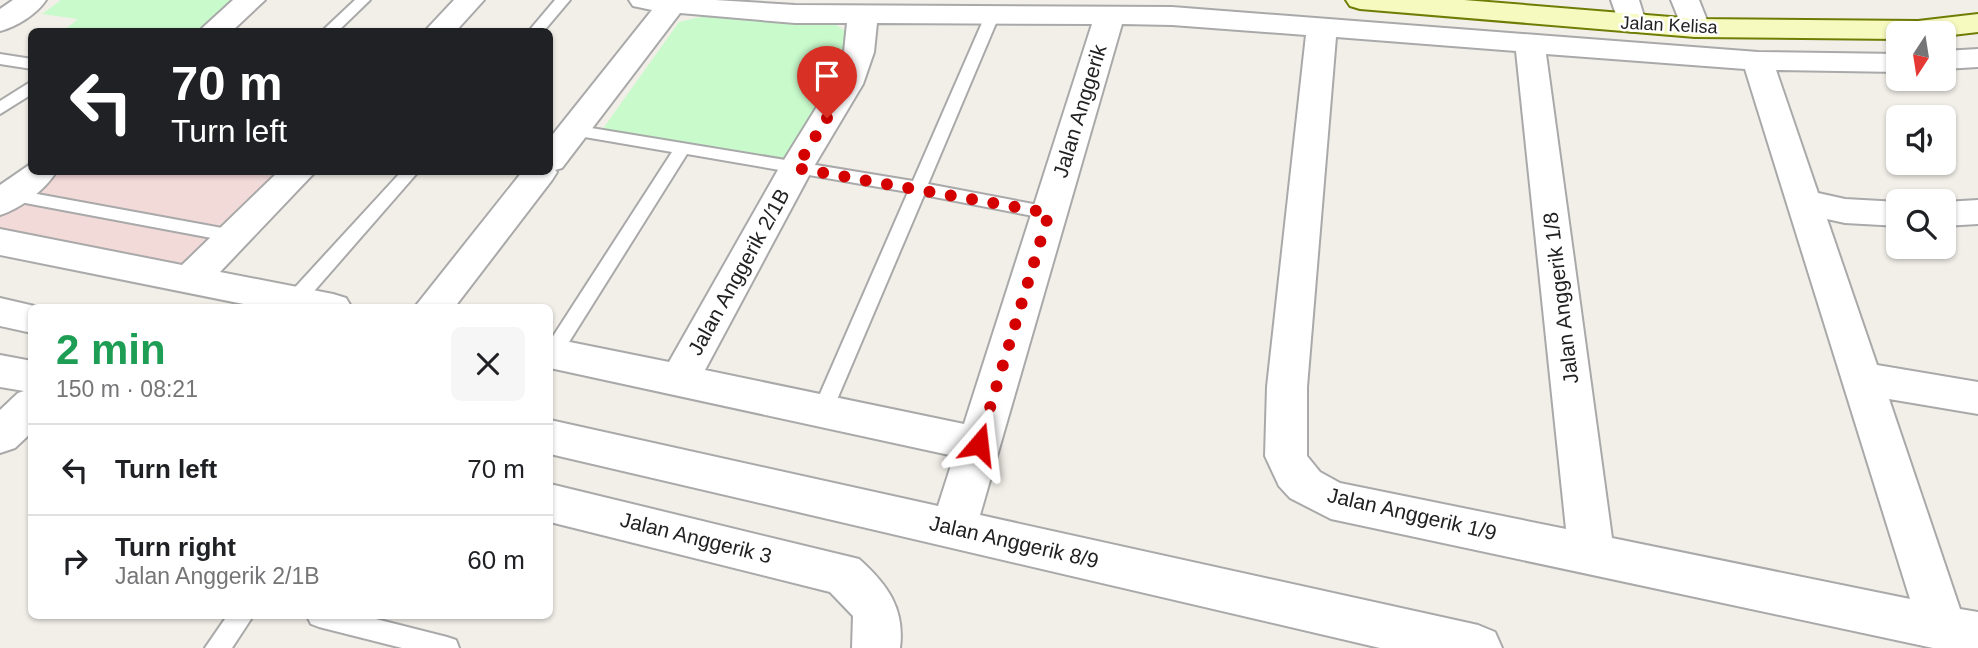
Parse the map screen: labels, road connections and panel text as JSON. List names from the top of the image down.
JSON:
{
  "streets": {
    "main road": ["Jalan Kelisa"],
    "street": [
      "Jalan Anggerik",
      "Jalan Anggerik 2/1B",
      "Jalan Anggerik 1/8",
      "Jalan Anggerik 1/9",
      "Jalan Anggerik 3",
      "Jalan Anggerik 8/9"
    ]
  },
  "crossings": [
    ["Jalan Anggerik", "Jalan Anggerik 8/9"],
    ["Jalan Anggerik 1/8", "Jalan Anggerik 1/9"]
  ],
  "north": "bottom",
  "page": {
    "turn": ["70 m", "Turn left"],
    "heading": ["2 min", "150 m · 08:21"],
    "list": [
      {
        "name": "Turn left",
        "value": "70 m"
      },
      {
        "name": "Turn right",
        "note": "Jalan Anggerik 2/1B",
        "value": "60 m"
      }
    ]
  }
}
